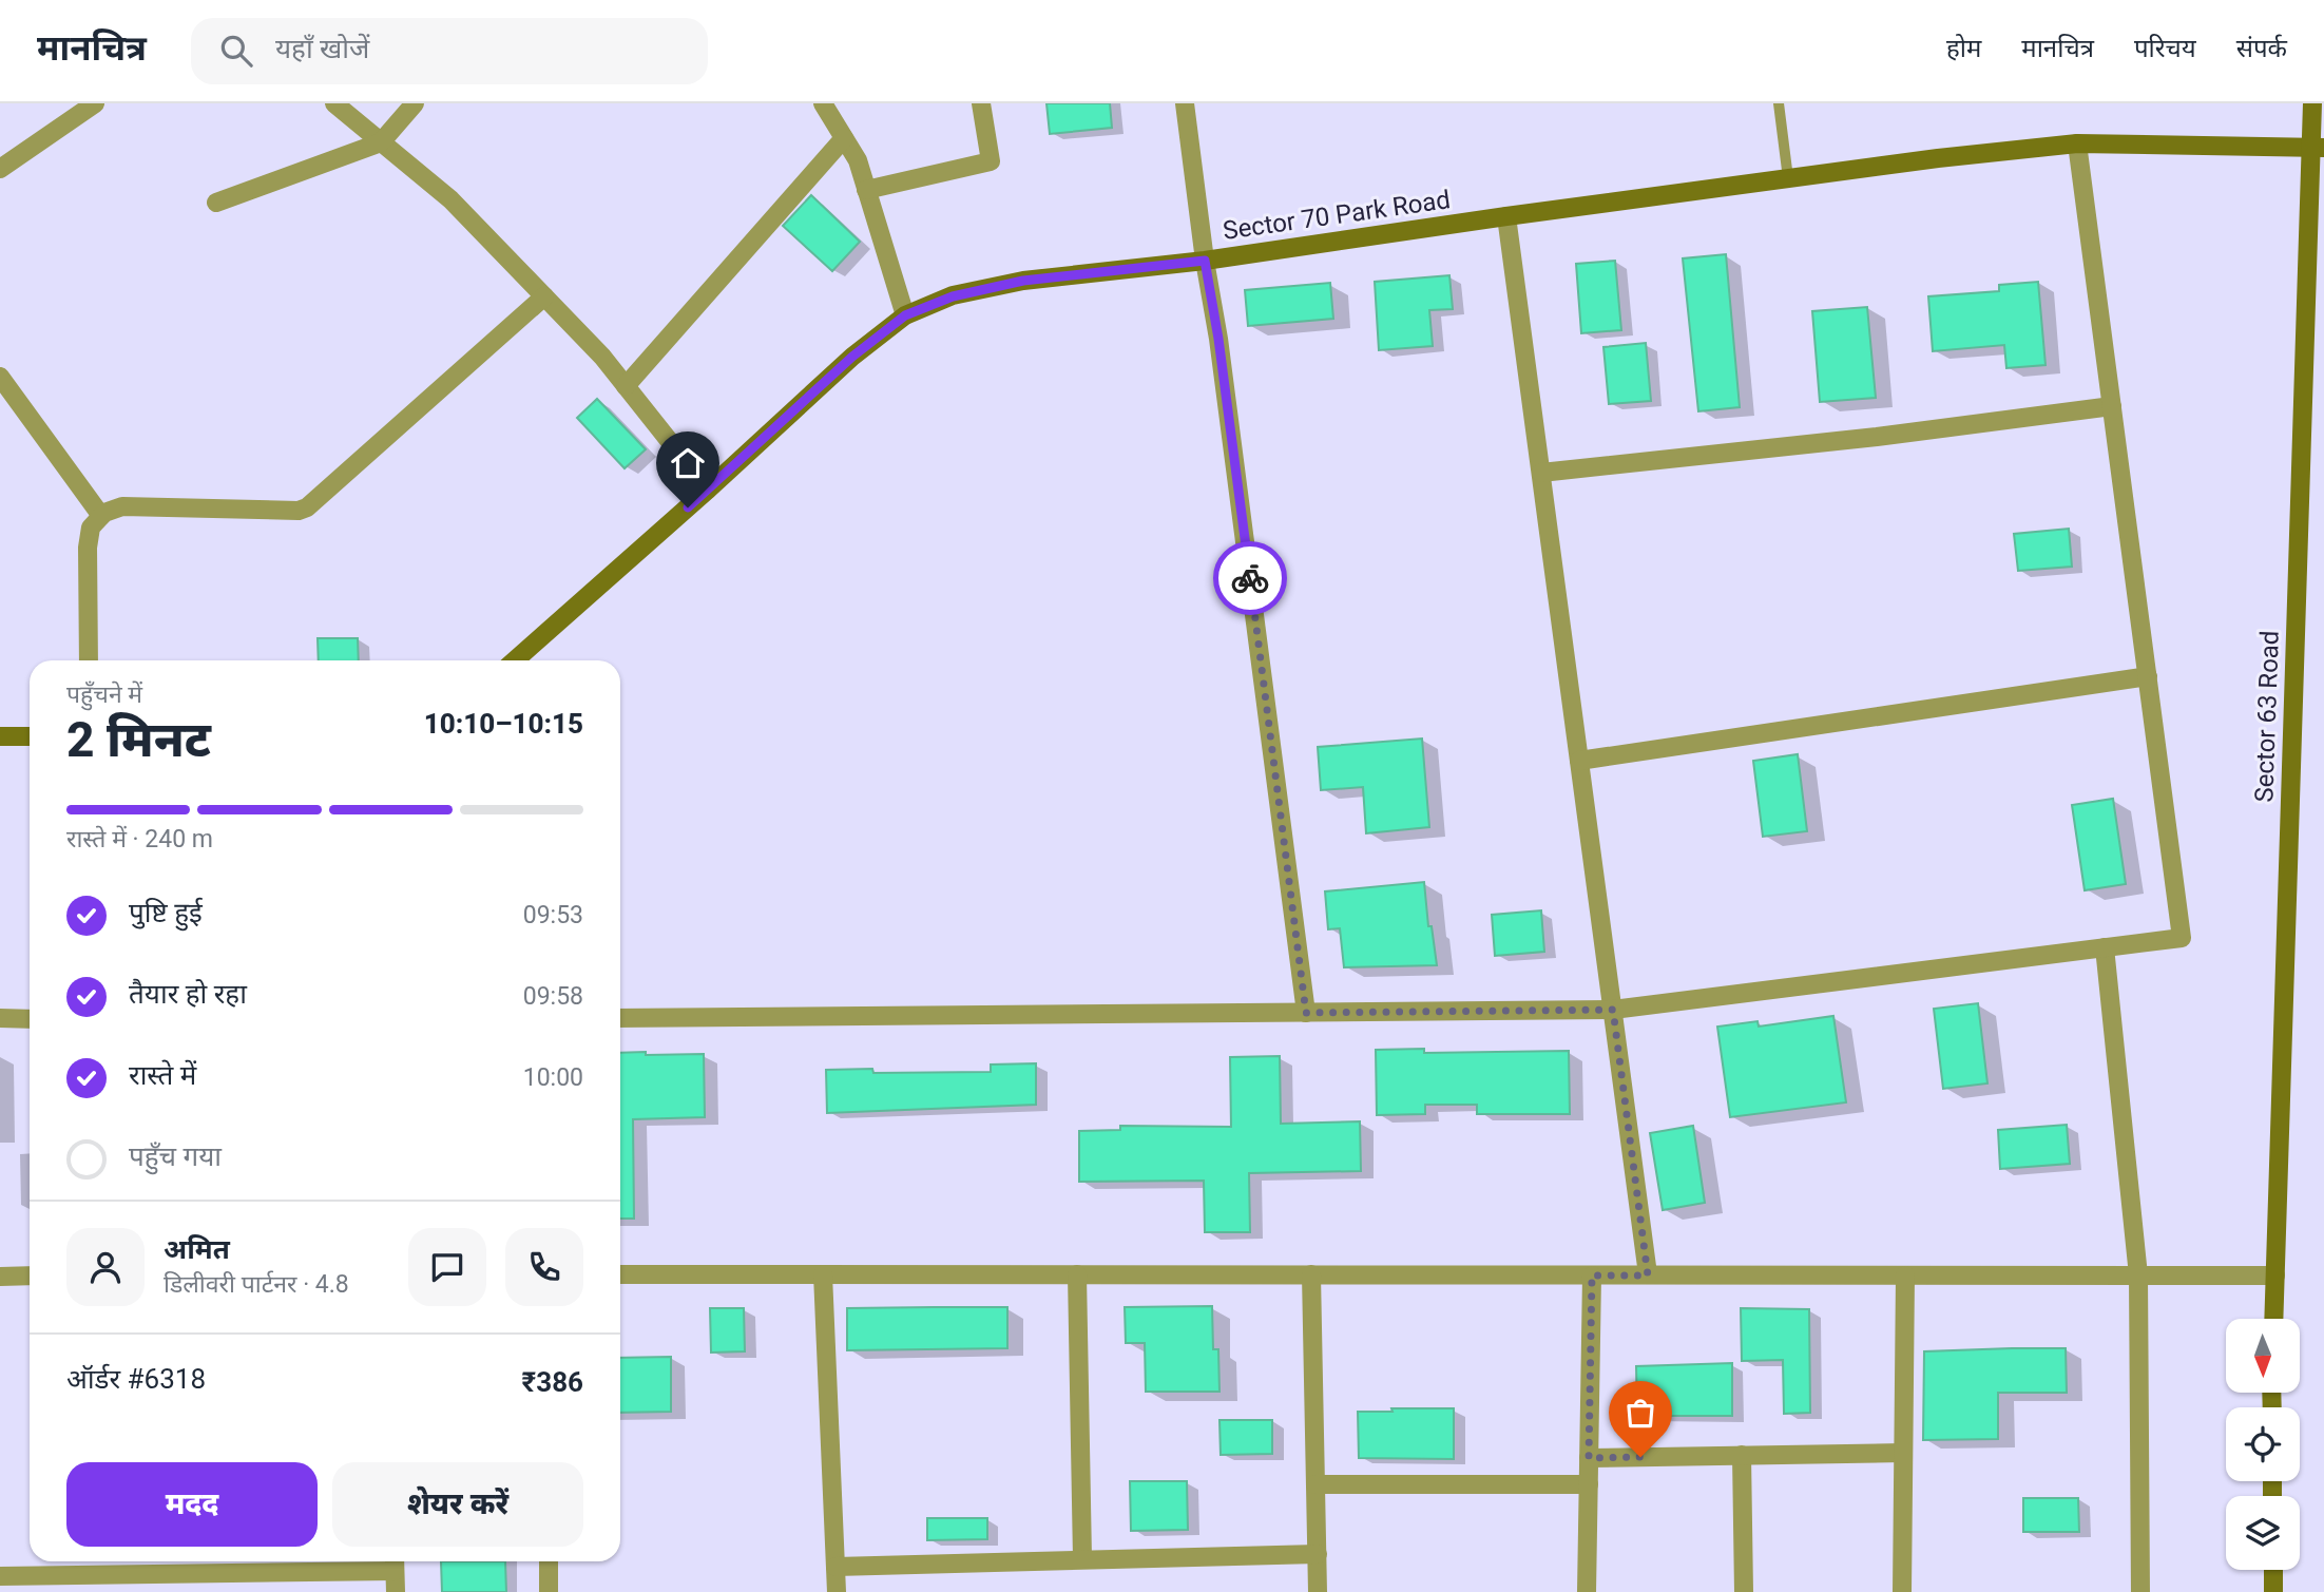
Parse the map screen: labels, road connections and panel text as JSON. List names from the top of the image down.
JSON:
{
  "streets": {
    "street": ["Sector 70 Park Road", "Sector 63 Road"]
  },
  "crossings": [
    ["Sector 70 Park Road", "Sector 63 Road"]
  ],
  "north": "bottom",
  "page": {
    "header": "मानचित्र",
    "search": "यहाँ खोजें",
    "nav": [
      "होम",
      "मानचित्र",
      "परिचय",
      "संपर्क"
    ],
    "heading": ["2 मिनट", "पहुँचने में", "10:10–10:15"],
    "panel": [
      "अमित",
      "डिलीवरी पार्टनर · 4.8",
      "ऑर्डर #6318",
      "₹386"
    ],
    "bar": "रास्ते में · 240 m",
    "list": [
      ["पुष्टि हुई", "09:53"],
      ["तैयार हो रहा", "09:58"],
      ["रास्ते में", "10:00"],
      "पहुँच गया"
    ],
    "buttons": ["मदद", "शेयर करें"]
  }
}
